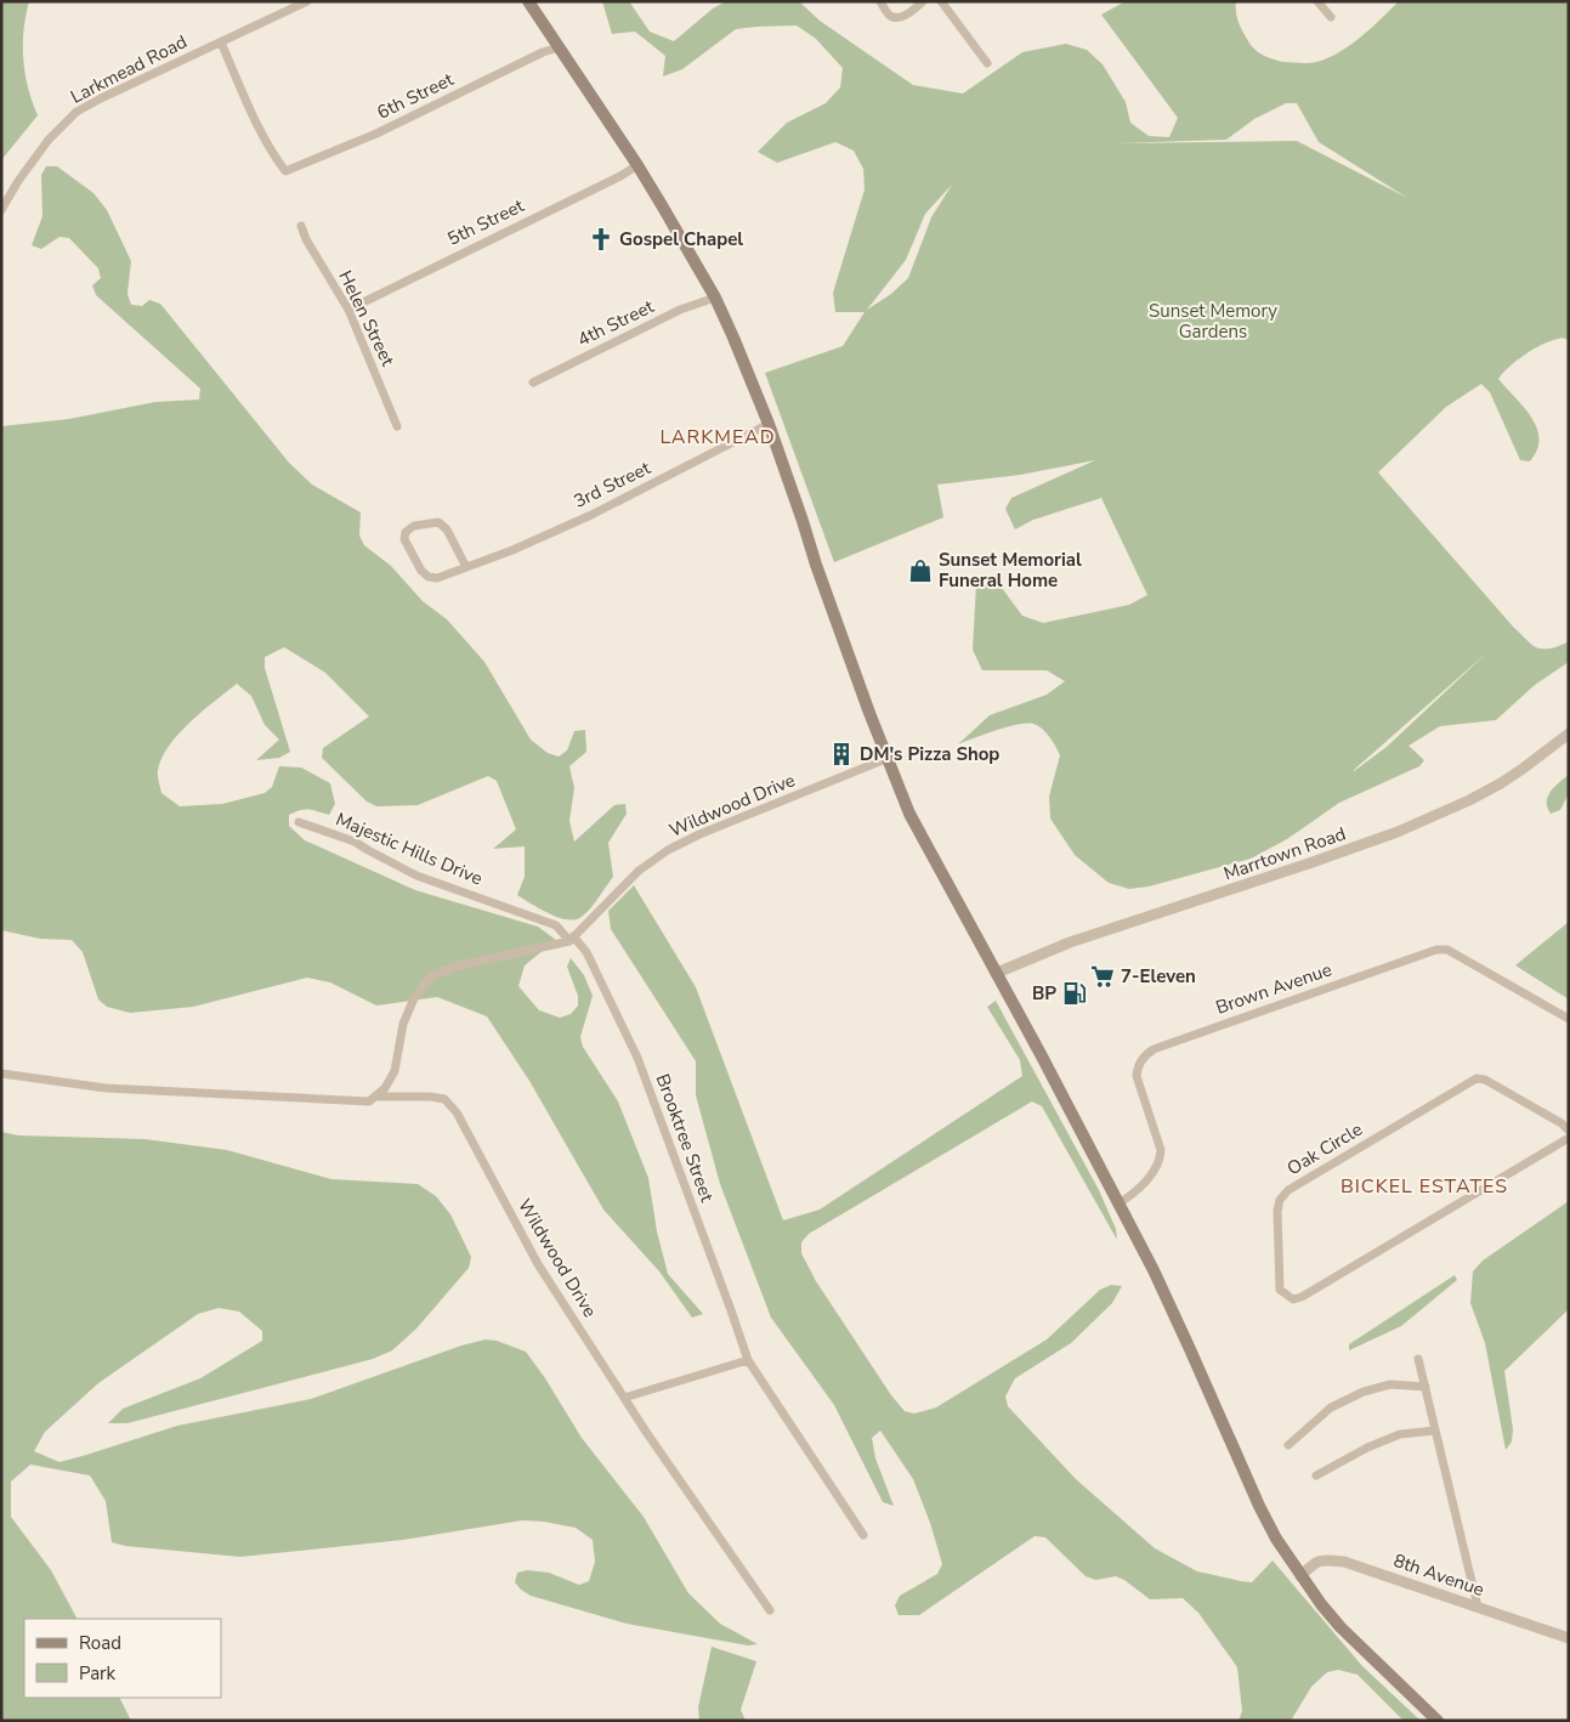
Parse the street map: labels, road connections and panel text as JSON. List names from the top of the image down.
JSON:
{
  "streets": {
    "street": [
      "Larkmead Road",
      "6th Street",
      "5th Street",
      "Helen Street",
      "4th Street",
      "3rd Street",
      "Wildwood Drive",
      "Majestic Hills Drive",
      "Marrtown Road",
      "Brown Avenue",
      "Brooktree Street",
      "Oak Circle",
      "8th Avenue"
    ]
  },
  "crossings": [
    ["Larkmead Road", "6th Street"],
    ["5th Street", "Helen Street"],
    ["Wildwood Drive", "Majestic Hills Drive"],
    ["Wildwood Drive", "Brooktree Street"],
    ["Majestic Hills Drive", "Brooktree Street"]
  ],
  "districts": ["LARKMEAD", "BICKEL ESTATES"],
  "parks": ["Sunset Memory Gardens"],
  "places": {
    "church": ["Gospel Chapel"],
    "shop": ["Sunset Memorial Funeral Home"],
    "building": ["DM's Pizza Shop"],
    "supermarket": ["7-Eleven"],
    "fuel station": ["BP"]
  },
  "legend": ["Road", "Park"]
}
